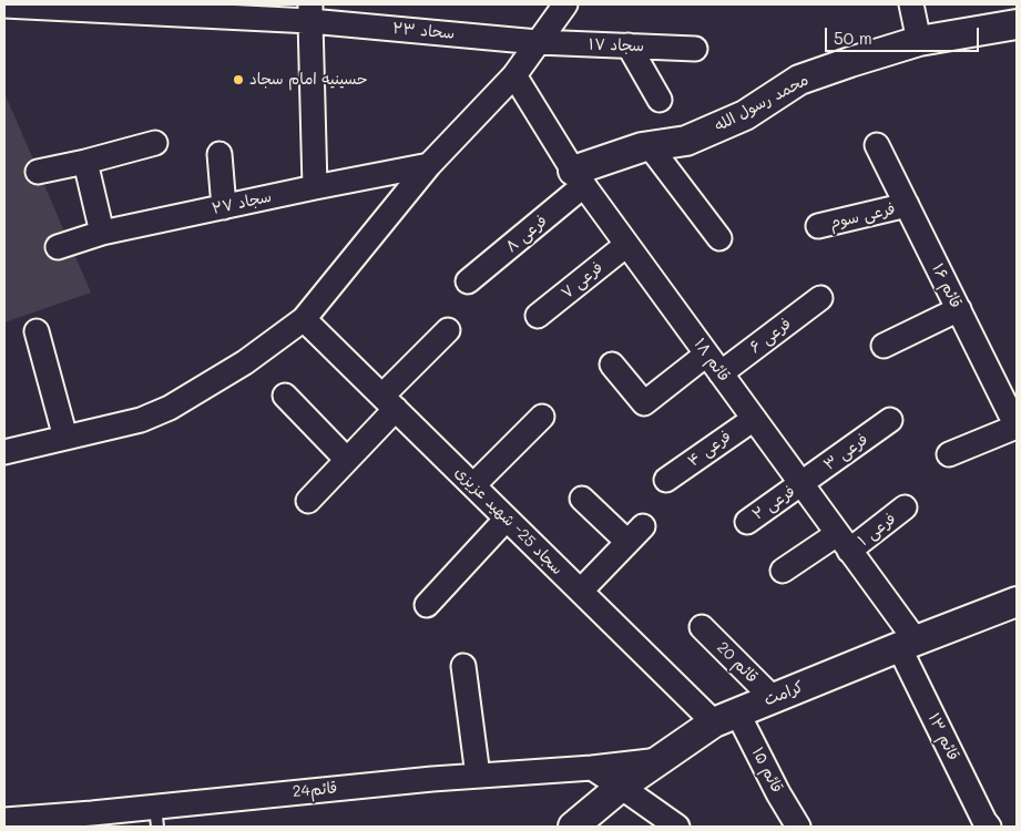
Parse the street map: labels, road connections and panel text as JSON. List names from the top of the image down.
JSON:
{
  "streets": {
    "street": [
      "سحاد ۲۳",
      "سجاد ۱۷",
      "محمد رسول الله",
      "سجاد ۲۷",
      "فرعی سوم",
      "فرعی ۸",
      "فرعی ۷",
      "قائم ۱۶",
      "فرعی ۶",
      "قائم ۱۸",
      "فرعی ۴",
      "فرعی ۳",
      "فرعی ۲",
      "سجاد 25- شهید عزیزی",
      "فرعی ۱",
      "قائم 20",
      "کرامت",
      "قائم ۱۳",
      "قائم ۱۵",
      "قائم24"
    ]
  },
  "crossings": [
    ["سحاد ۲۳", "سجاد ۱۷"],
    ["محمد رسول الله", "فرعی ۸"],
    ["محمد رسول الله", "قائم ۱۸"],
    ["فرعی سوم", "قائم ۱۶"],
    ["فرعی ۸", "قائم ۱۸"],
    ["فرعی ۷", "قائم ۱۸"],
    ["فرعی ۶", "قائم ۱۸"],
    ["قائم ۱۸", "فرعی ۴"],
    ["قائم ۱۸", "فرعی ۳"],
    ["قائم ۱۸", "فرعی ۲"],
    ["قائم ۱۸", "فرعی ۱"],
    ["قائم ۱۸", "کرامت"],
    ["قائم ۱۸", "قائم ۱۳"],
    ["فرعی ۳", "فرعی ۲"],
    ["سجاد 25- شهید عزیزی", "کرامت"],
    ["سجاد 25- شهید عزیزی", "قائم ۱۵"],
    ["قائم 20", "کرامت"],
    ["کرامت", "قائم ۱۳"],
    ["کرامت", "قائم ۱۵"],
    ["کرامت", "قائم24"]
  ],
  "places": ["حسینیه امام سجاد"],
  "scale_bar": "50 m"
}
